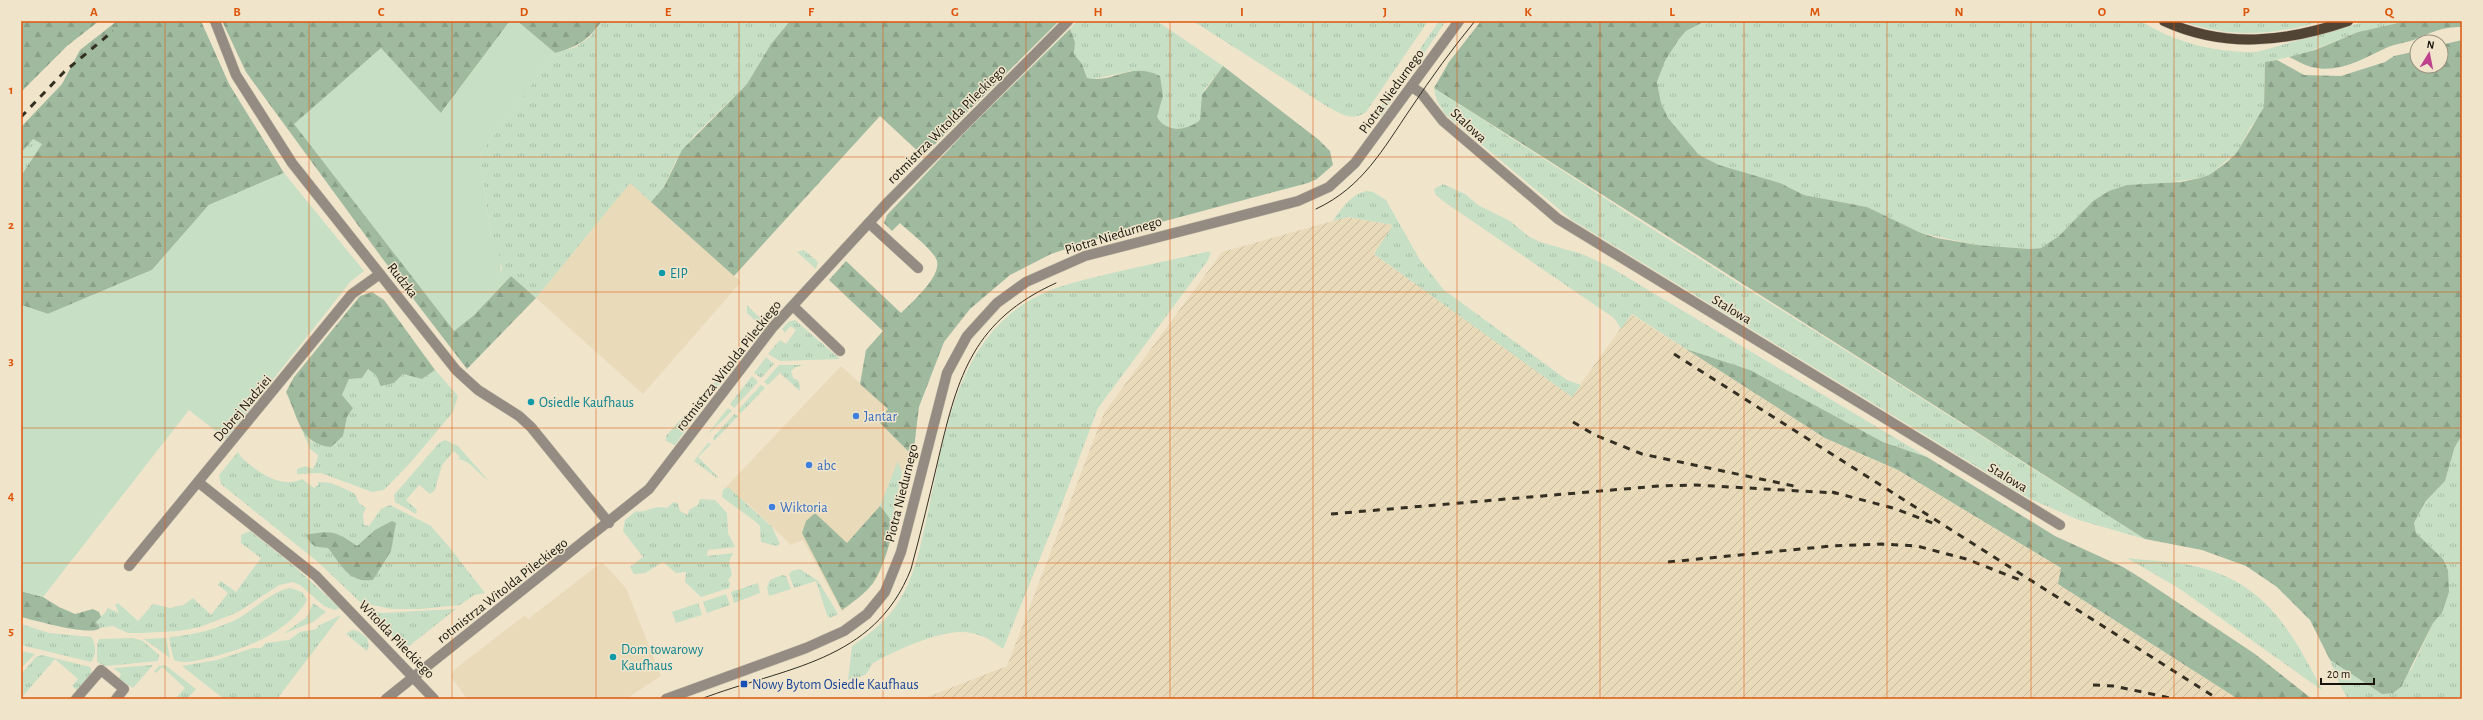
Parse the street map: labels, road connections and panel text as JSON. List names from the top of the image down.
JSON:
{
  "streets": {
    "street": [
      "Piotra Niedurnego",
      "rotmistrza Witolda Pileckiego",
      "Stalowa",
      "Rudzka",
      "Dobrej Nadziei",
      "Witolda Pileckiego"
    ]
  },
  "crossings": [
    ["Piotra Niedurnego", "Stalowa"],
    ["rotmistrza Witolda Pileckiego", "Rudzka"],
    ["rotmistrza Witolda Pileckiego", "Witolda Pileckiego"],
    ["Rudzka", "Dobrej Nadziei"],
    ["Dobrej Nadziei", "Witolda Pileckiego"]
  ],
  "places": {
    "other": [
      "EIP",
      "Osiedle Kaufhaus",
      "Jantar",
      "abc",
      "Wiktoria",
      "Dom towarowy Kaufhaus"
    ],
    "transit": ["Nowy Bytom Osiedle Kaufhaus"]
  },
  "scale_bar": "20 m",
  "north": "top",
  "grid": {
    "columns": [
      "A",
      "B",
      "C",
      "D",
      "E",
      "F",
      "G",
      "H",
      "I",
      "J",
      "K",
      "L",
      "M",
      "N",
      "O",
      "P",
      "Q"
    ],
    "rows": [
      "1",
      "2",
      "3",
      "4",
      "5"
    ]
  }
}
